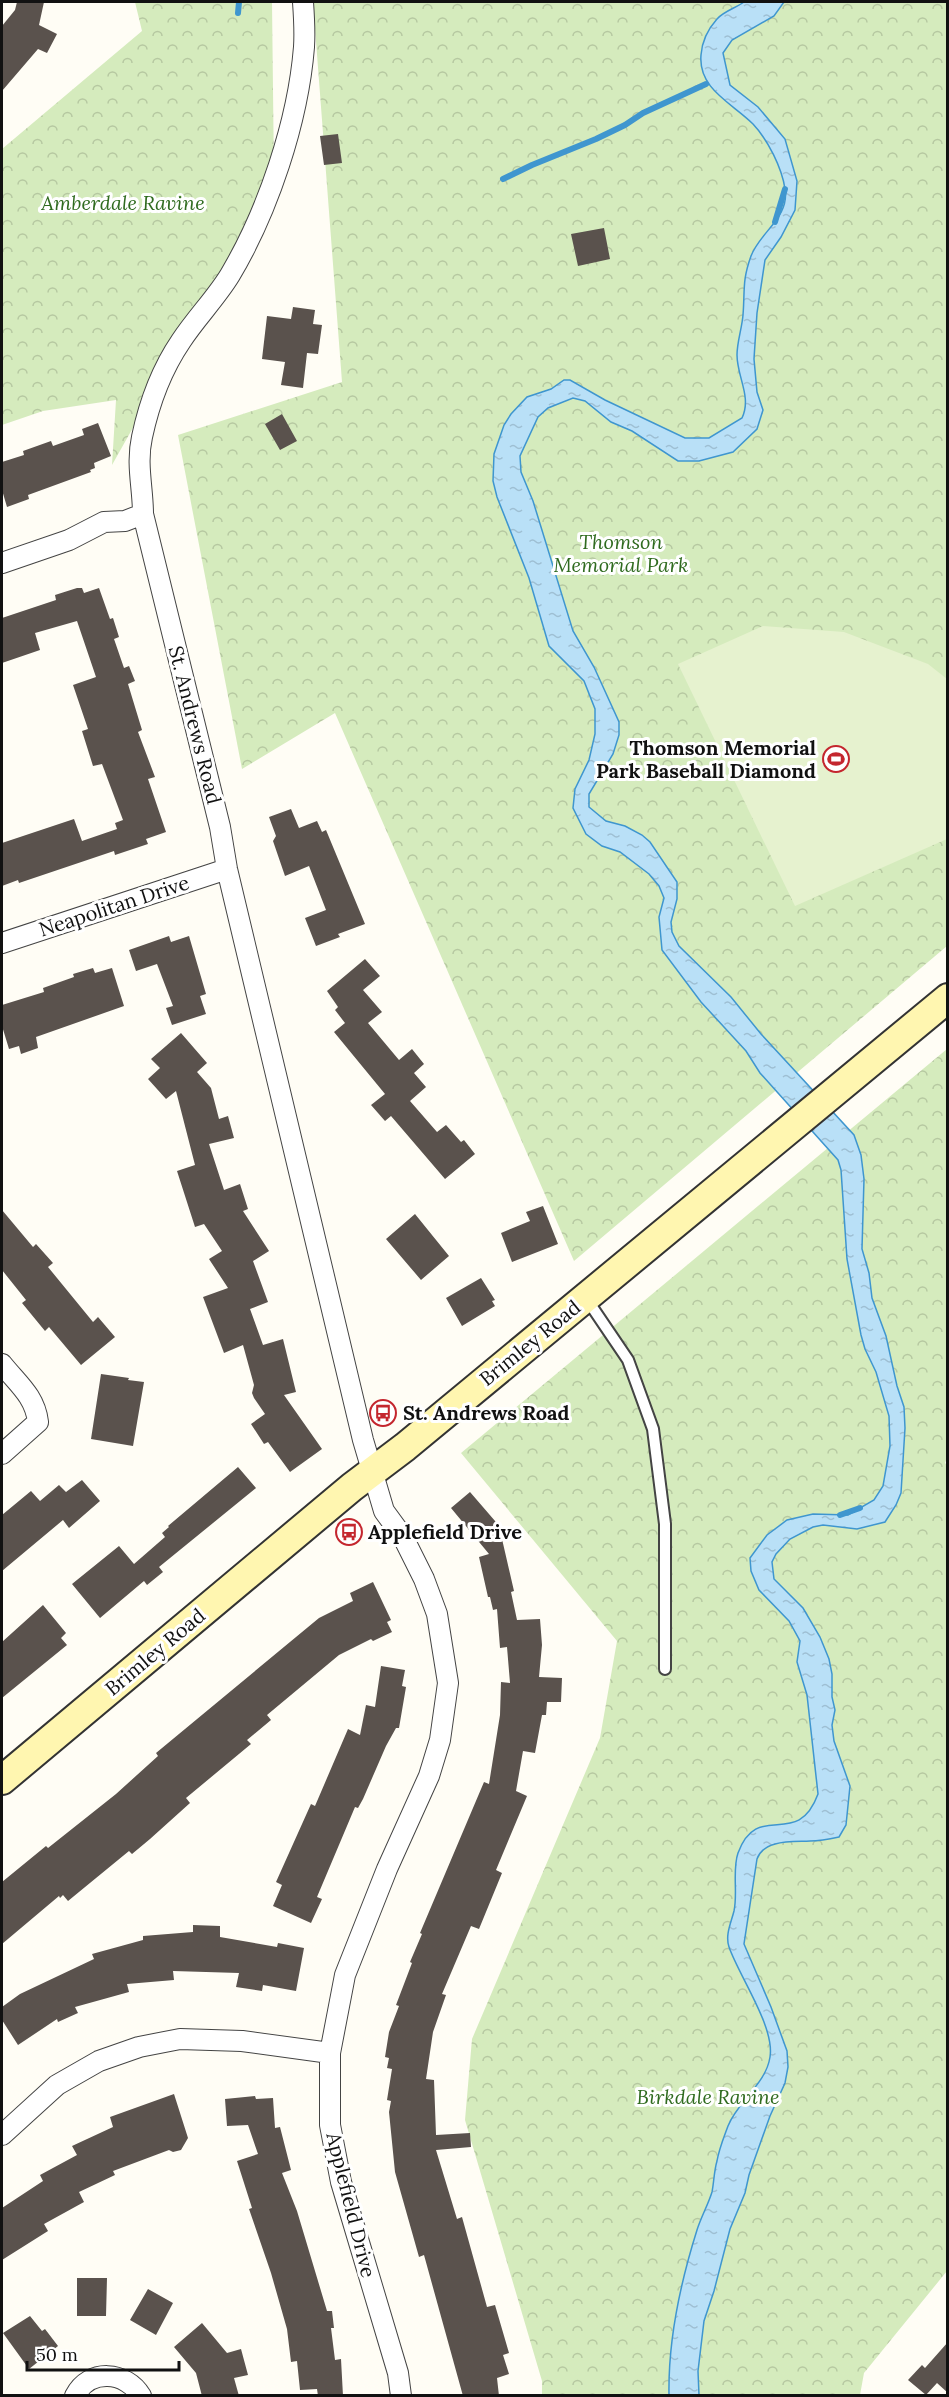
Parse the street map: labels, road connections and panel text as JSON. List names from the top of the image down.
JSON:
{
  "streets": {
    "main road": ["Brimley Road"],
    "street": ["St. Andrews Road", "Neapolitan Drive", "Applefield Drive"]
  },
  "crossings": [
    ["St. Andrews Road", "Neapolitan Drive"],
    ["St. Andrews Road", "Brimley Road"],
    ["St. Andrews Road", "Applefield Drive"],
    ["Brimley Road", "Applefield Drive"]
  ],
  "parks": ["Amberdale Ravine", "Thomson Memorial Park", "Birkdale Ravine"],
  "places": {
    "sports": ["Thomson Memorial Park Baseball Diamond"],
    "bus stop": ["St. Andrews Road", "Applefield Drive"]
  },
  "scale_bar": "50 m"
}
